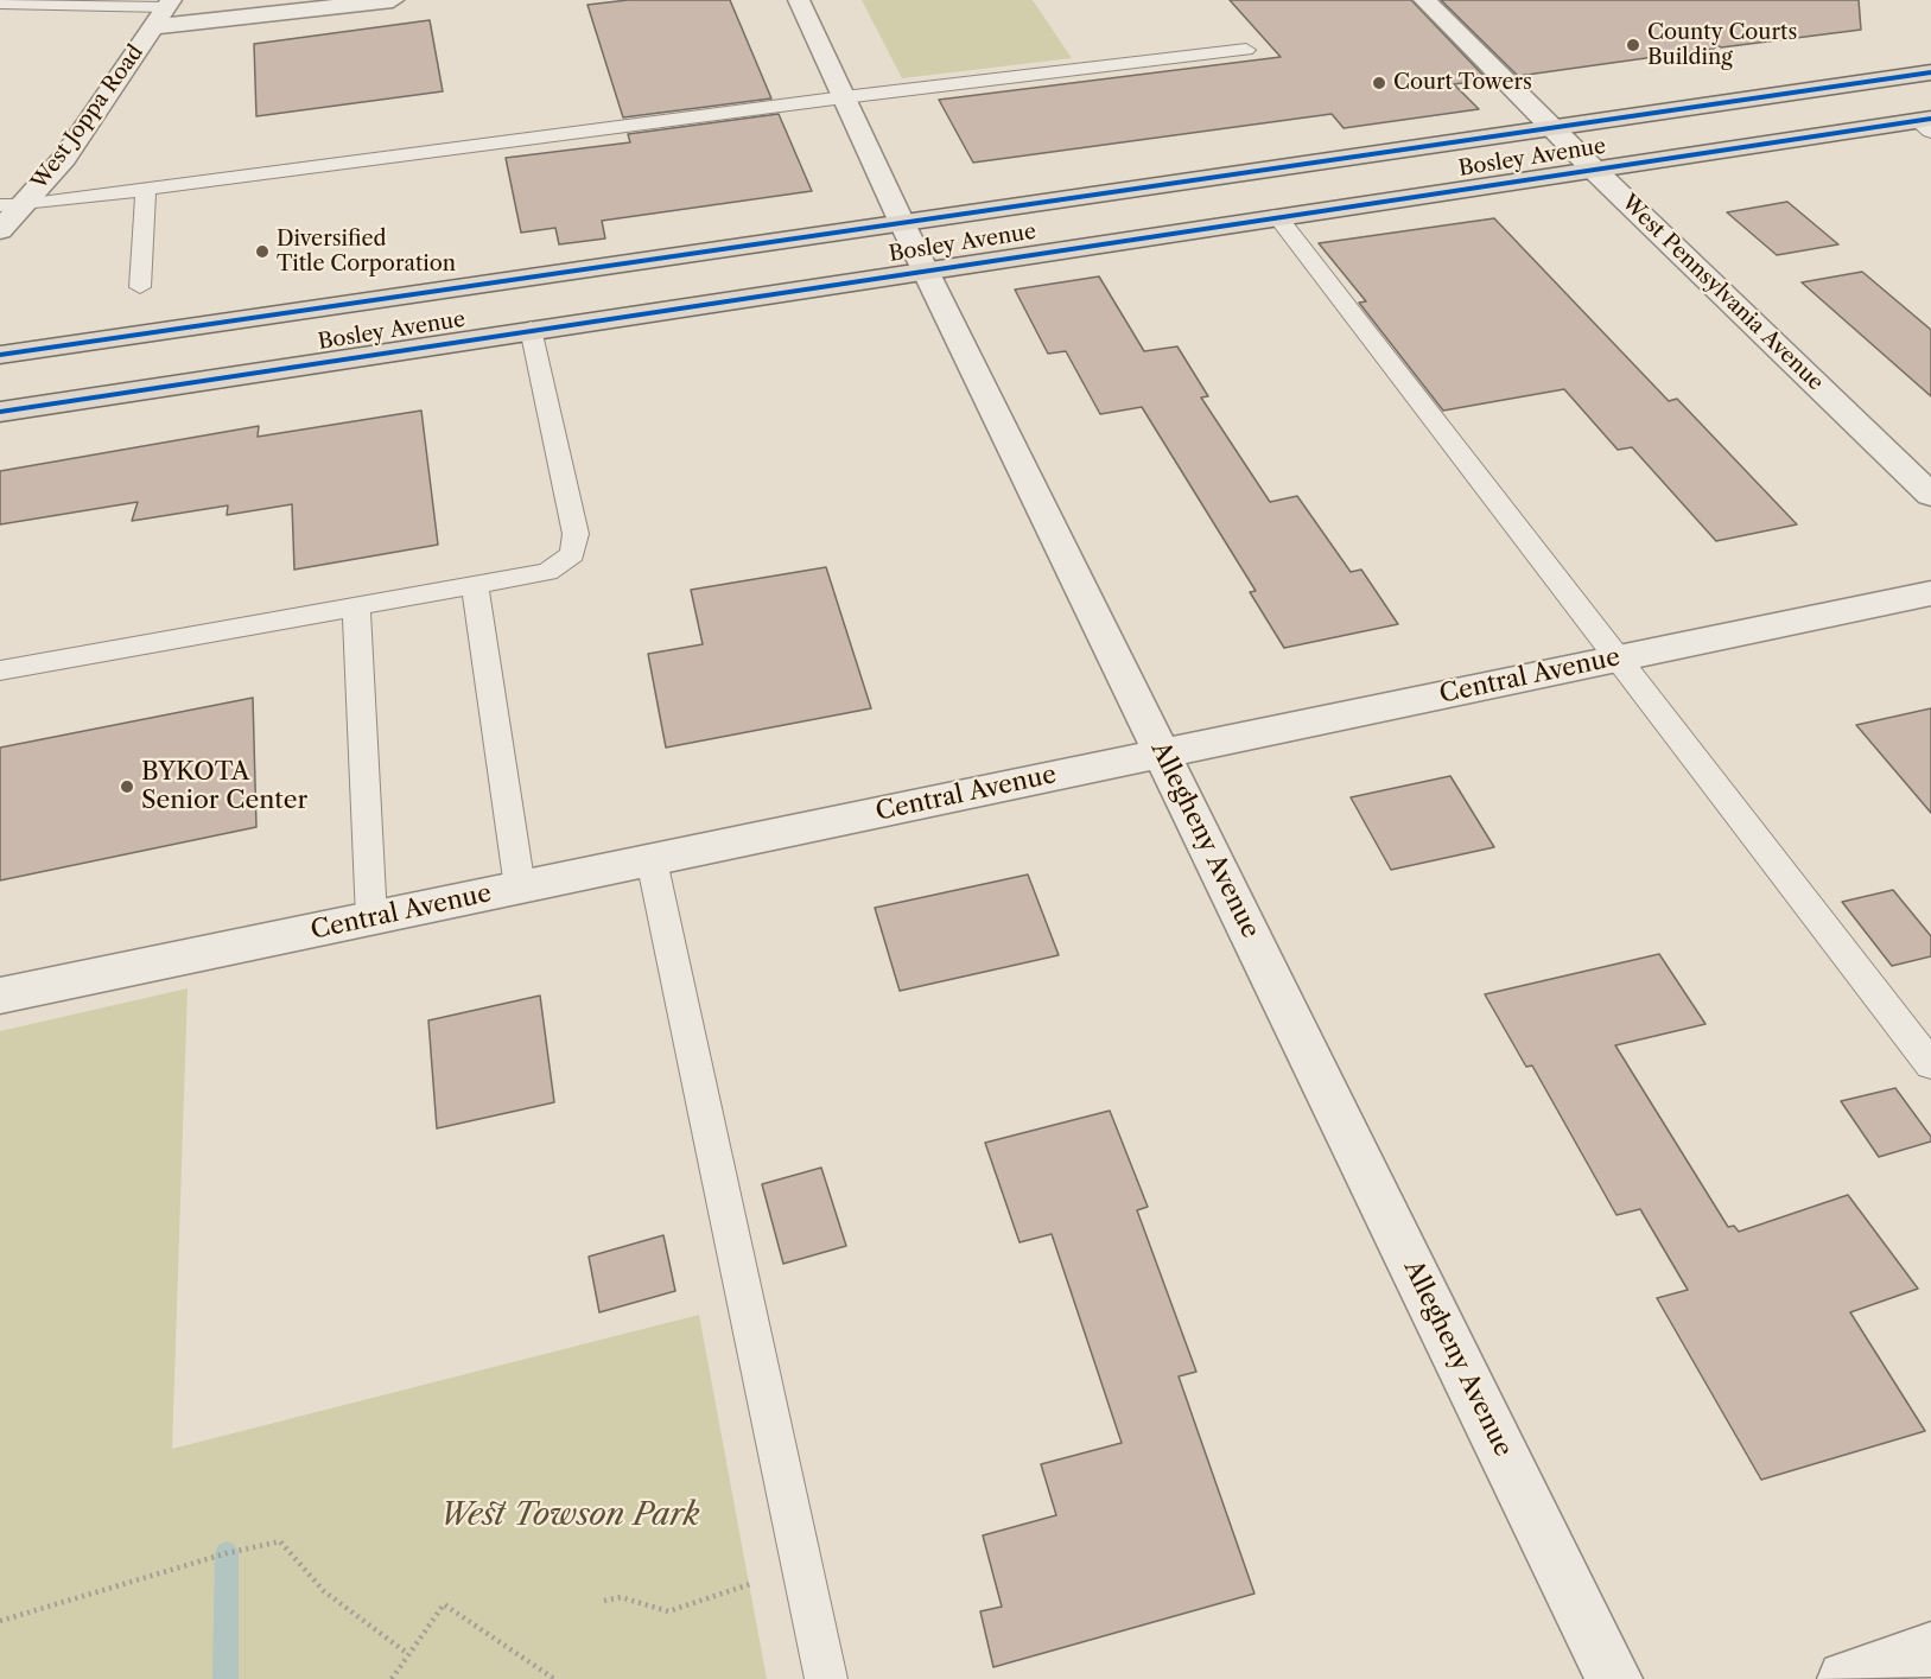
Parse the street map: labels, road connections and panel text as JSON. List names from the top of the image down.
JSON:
{
  "streets": {
    "main road": ["Bosley Avenue"],
    "street": [
      "West Joppa Road",
      "West Pennsylvania Avenue",
      "Central Avenue",
      "Allegheny Avenue"
    ]
  },
  "crossings": [
    ["Bosley Avenue", "West Pennsylvania Avenue"],
    ["Bosley Avenue", "Allegheny Avenue"],
    ["Central Avenue", "Allegheny Avenue"]
  ],
  "parks": ["West Towson Park"],
  "places": [
    "County Courts Building",
    "Court Towers",
    "Diversified Title Corporation",
    "BYKOTA Senior Center"
  ]
}
